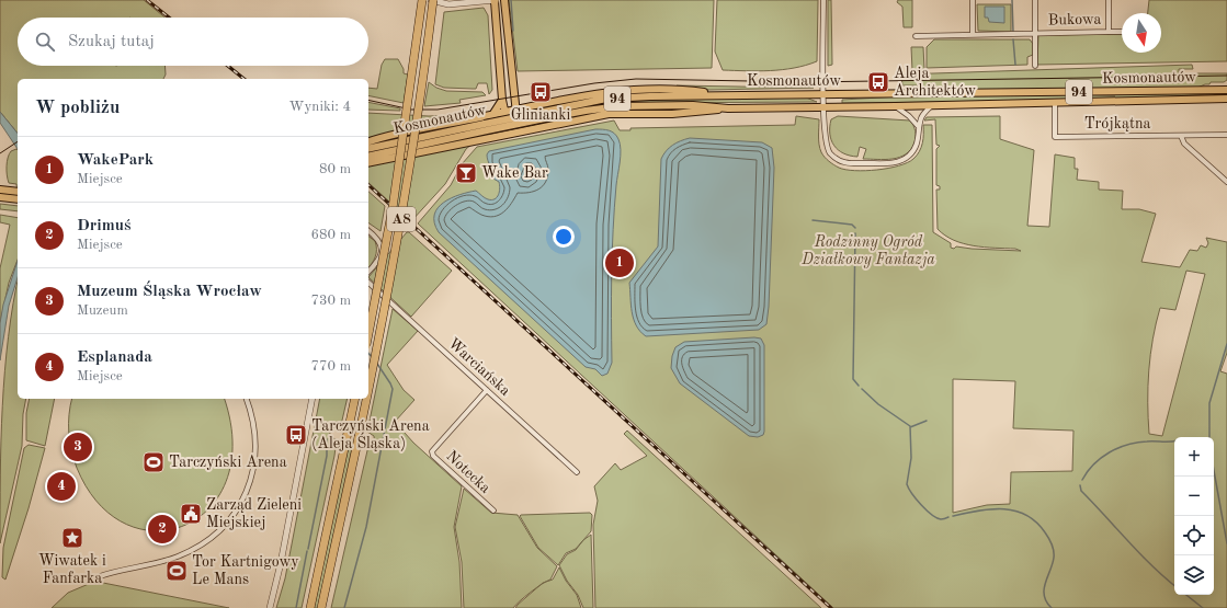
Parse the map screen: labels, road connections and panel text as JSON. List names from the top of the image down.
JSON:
{
  "streets": {
    "highway": ["A8"],
    "main road": ["Kosmonautów", "94"],
    "street": [
      "Bukowa",
      "Trójkątna",
      "Warciańska",
      "Notecka"
    ]
  },
  "crossings": [
    ["Kosmonautów", "Trójkątna"],
    ["Warciańska", "Notecka"]
  ],
  "parks": ["Rodzinny Ogród Działkowy Fantazja"],
  "places": {
    "bus stop": ["Aleja Architektów", "Glinianki", "Tarczyński Arena (Aleja Śląska)"],
    "bar": ["Wake Bar"],
    "sports": ["Tarczyński Arena", "Tor Kartnigowy Le Mans"],
    "public building": ["Zarząd Zieleni Miejskiej"],
    "place": ["Wiwatek i Fanfarka"]
  },
  "north": "bottom",
  "page": {
    "search": "Szukaj tutaj",
    "heading": ["W pobliżu", "Wyniki: 4"],
    "list": [
      {
        "mark": "1",
        "name": "WakePark",
        "note": "Miejsce",
        "value": "80 m"
      },
      {
        "mark": "2",
        "name": "Drimuś",
        "note": "Miejsce",
        "value": "680 m"
      },
      {
        "mark": "3",
        "name": "Muzeum Śląska Wrocław",
        "note": "Muzeum",
        "value": "730 m"
      },
      {
        "mark": "4",
        "name": "Esplanada",
        "note": "Miejsce",
        "value": "770 m"
      }
    ],
    "pins": [
      "1",
      "3",
      "4",
      "2"
    ],
    "map_buttons": ["+", "−"]
  }
}
